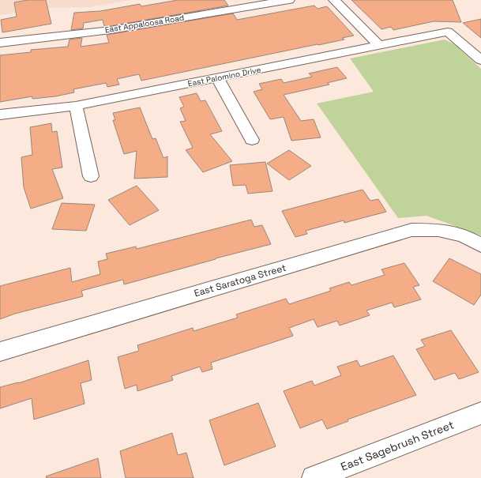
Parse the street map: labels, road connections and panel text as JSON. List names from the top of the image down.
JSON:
{
  "streets": {
    "street": [
      "East Appaloosa Road",
      "East Palomino Drive",
      "East Saratoga Street",
      "East Sagebrush Street"
    ]
  }
}
